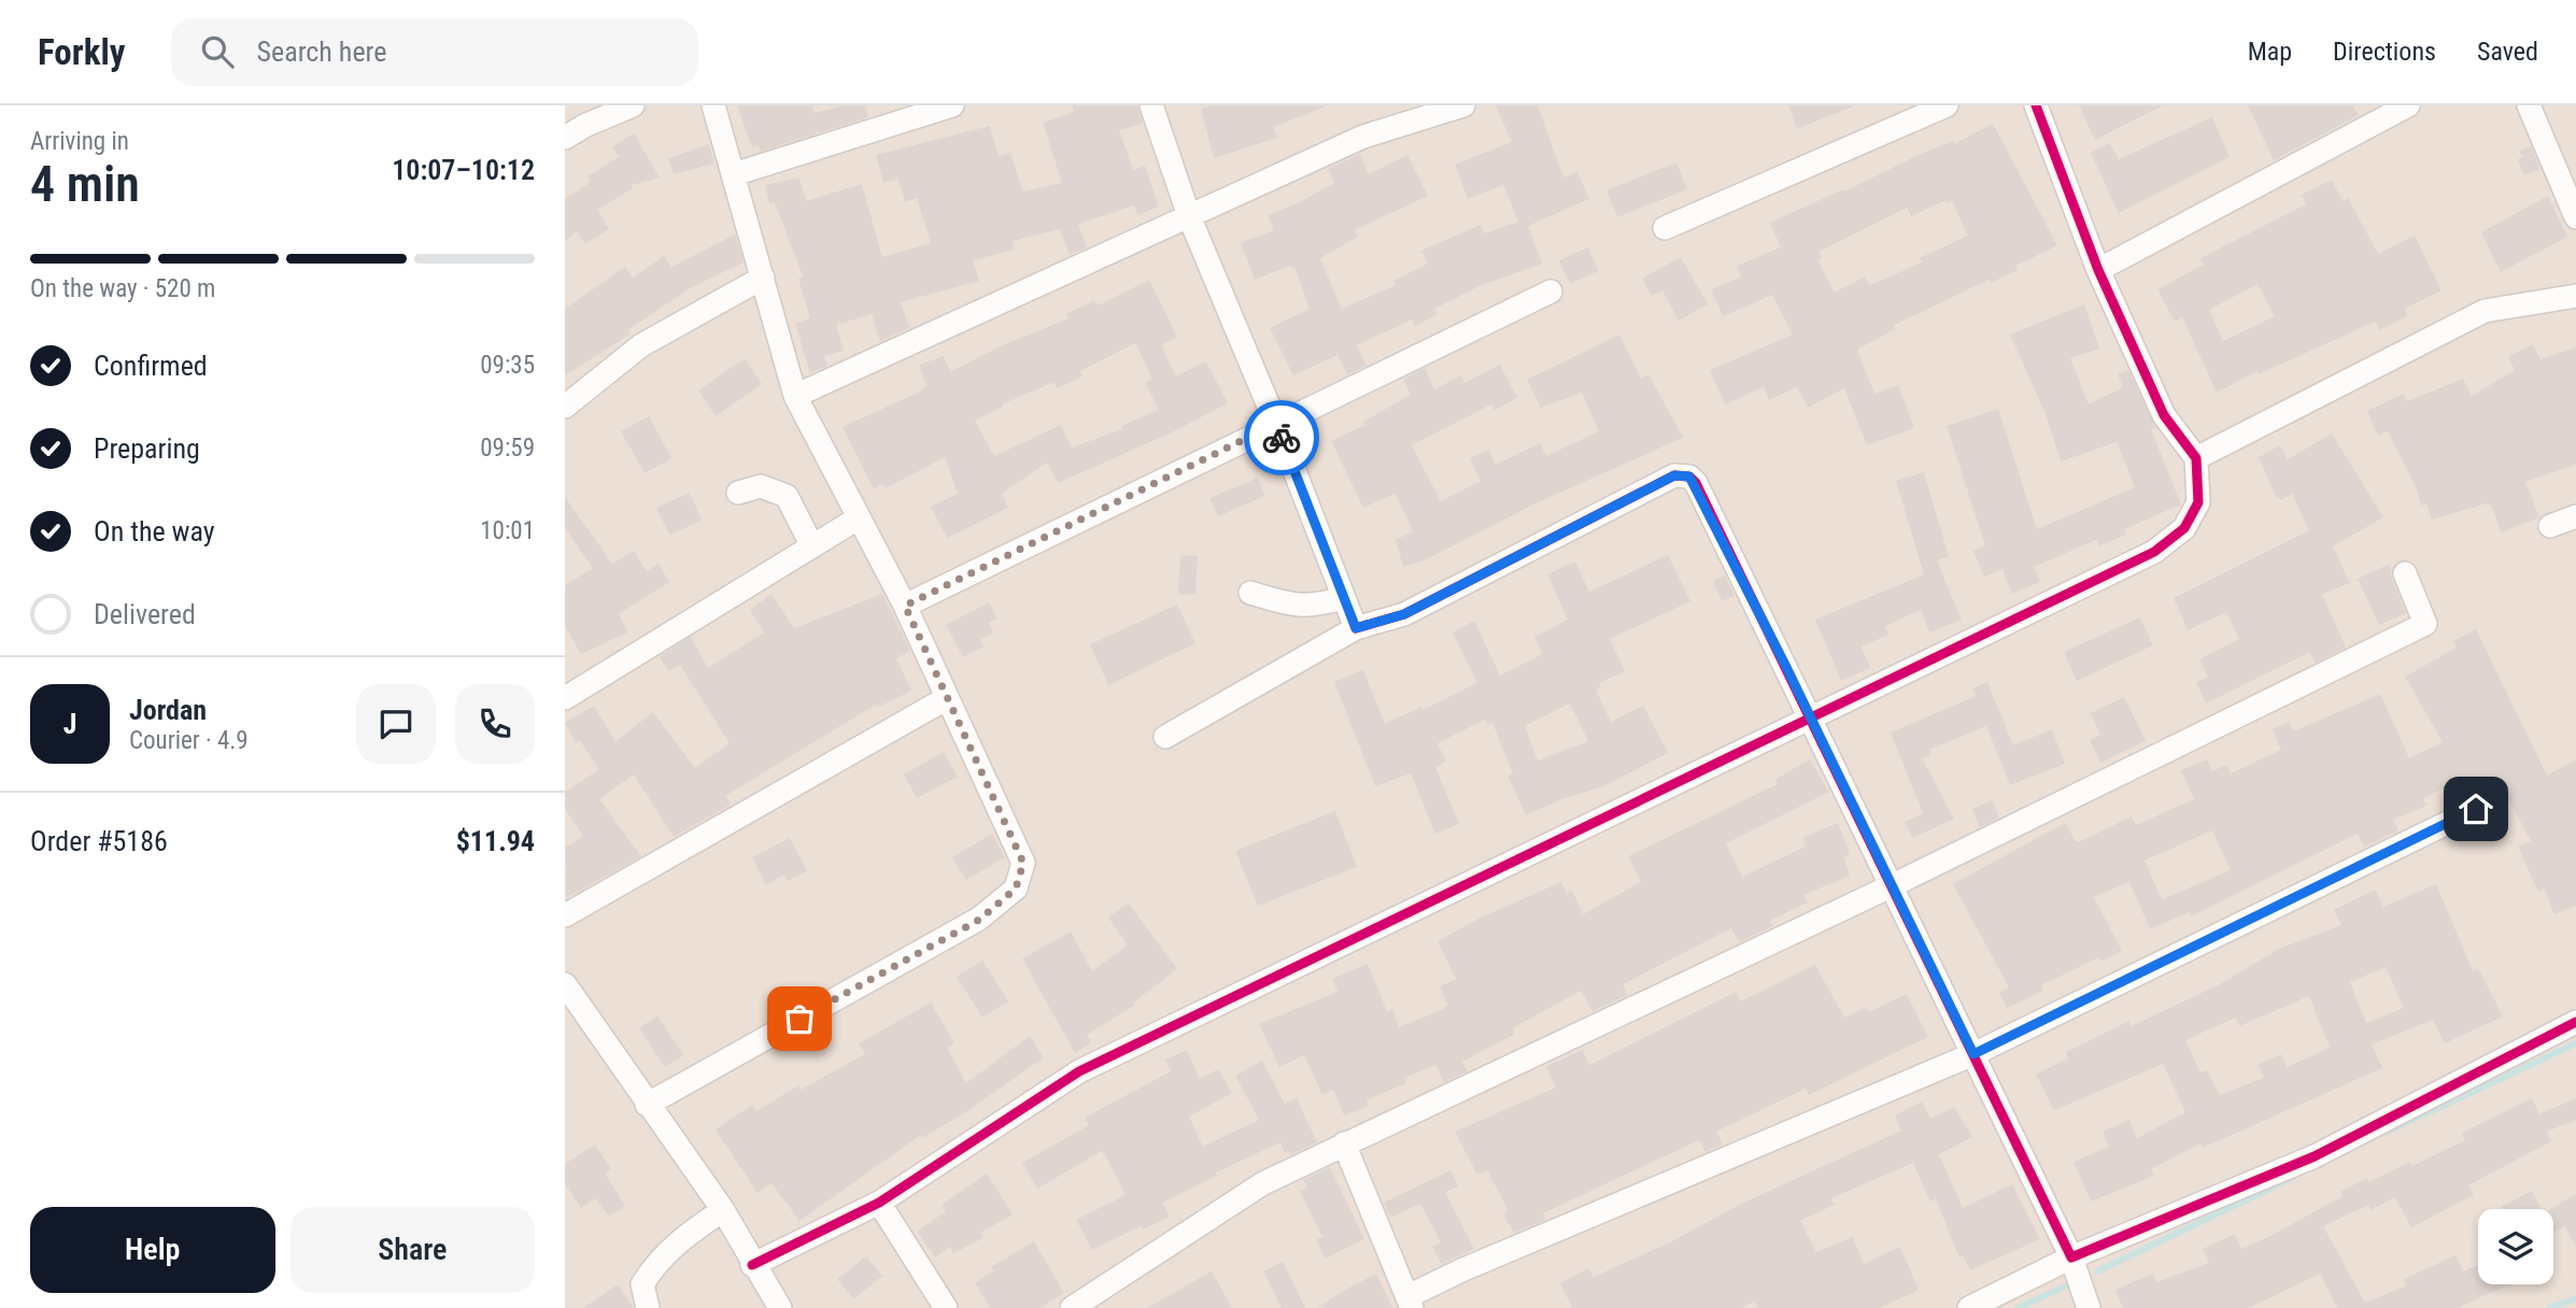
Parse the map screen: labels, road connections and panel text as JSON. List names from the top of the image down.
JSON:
{
  "page": {
    "header": "Forkly",
    "search": "Search here",
    "nav": ["Map", "Directions", "Saved"],
    "heading": ["4 min", "Arriving in", "10:07–10:12"],
    "panel": [
      "Jordan",
      "Courier · 4.9",
      "Order #5186",
      "$11.94"
    ],
    "bar": "On the way · 520 m",
    "list": [
      ["Confirmed", "09:35"],
      ["Preparing", "09:59"],
      ["On the way", "10:01"],
      "Delivered"
    ],
    "round": "J",
    "buttons": ["Help", "Share"]
  }
}
